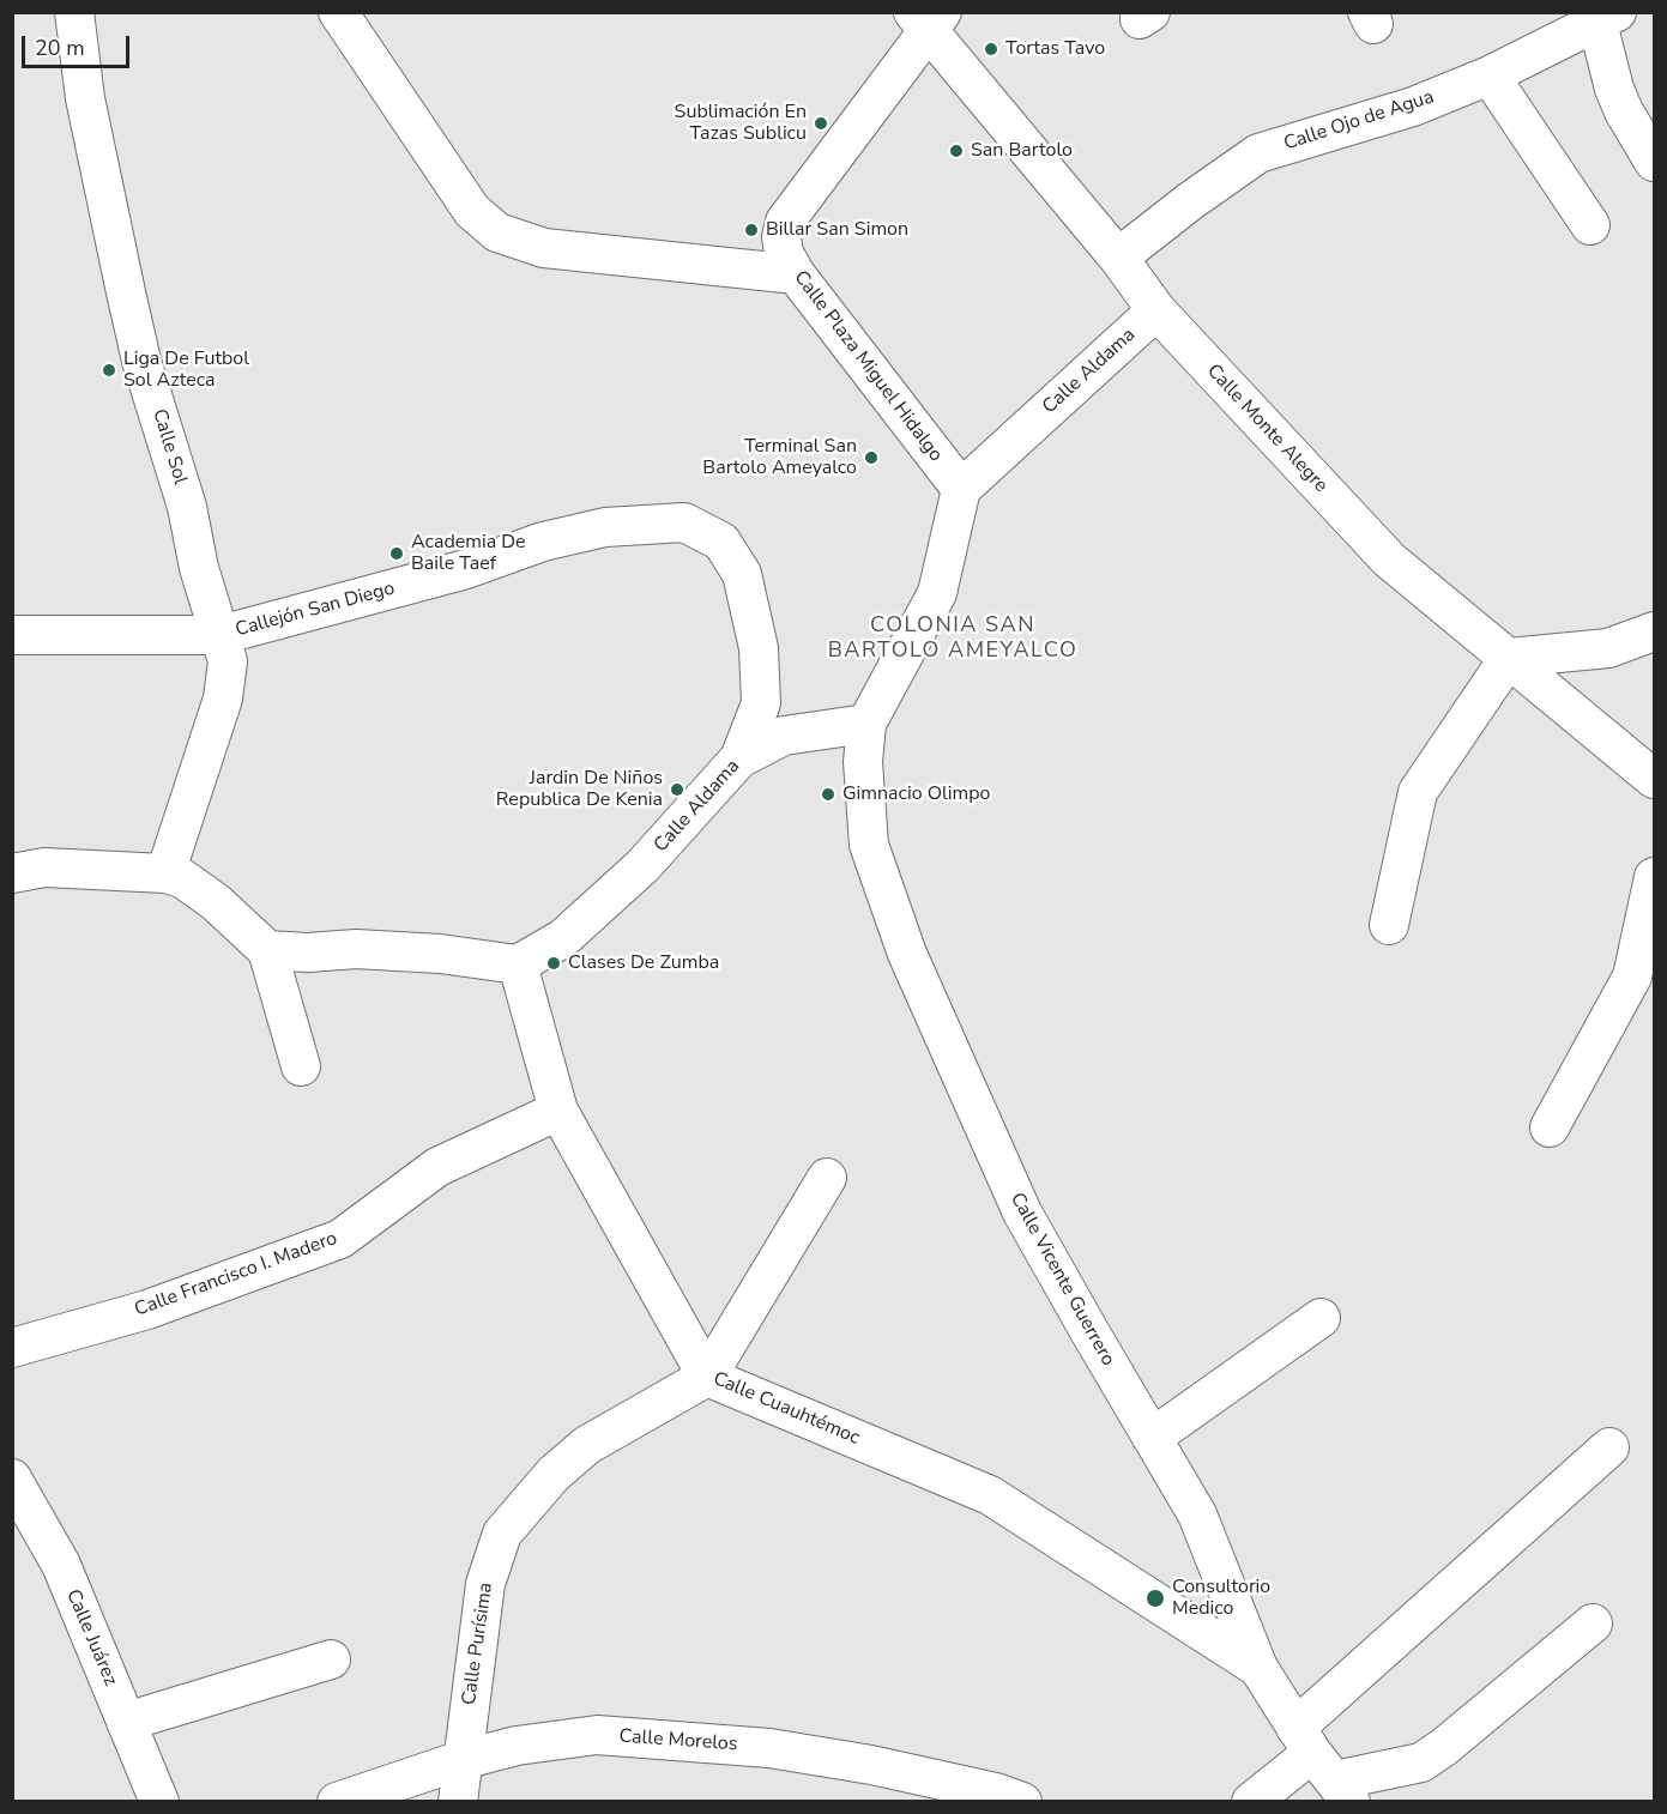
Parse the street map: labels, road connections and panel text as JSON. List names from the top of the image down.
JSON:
{
  "streets": {
    "street": [
      "Calle Ojo de Agua",
      "Calle Plaza Miguel Hidalgo",
      "Calle Aldama",
      "Calle Monte Alegre",
      "Calle Sol",
      "Callejón San Diego",
      "Calle Francisco I. Madero",
      "Calle Vicente Guerrero",
      "Calle Cuauhtémoc",
      "Calle Juárez",
      "Calle Purísima",
      "Calle Morelos"
    ]
  },
  "crossings": [
    ["Calle Ojo de Agua", "Calle Monte Alegre"],
    ["Calle Plaza Miguel Hidalgo", "Calle Aldama"],
    ["Calle Plaza Miguel Hidalgo", "Calle Monte Alegre"],
    ["Calle Aldama", "Calle Monte Alegre"],
    ["Calle Aldama", "Callejón San Diego"],
    ["Calle Aldama", "Calle Vicente Guerrero"],
    ["Calle Aldama", "Calle Cuauhtémoc"],
    ["Calle Sol", "Callejón San Diego"],
    ["Calle Francisco I. Madero", "Calle Cuauhtémoc"],
    ["Calle Vicente Guerrero", "Calle Cuauhtémoc"],
    ["Calle Cuauhtémoc", "Calle Purísima"],
    ["Calle Purísima", "Calle Morelos"]
  ],
  "districts": ["COLONIA SAN BARTOLO AMEYALCO"],
  "places": [
    "Tortas Tavo",
    "Sublimación En Tazas Sublicu",
    "San Bartolo",
    "Billar San Simon",
    "Liga De Futbol Sol Azteca",
    "Terminal San Bartolo Ameyalco",
    "Academia De Baile Taef",
    "Jardin De Niños Republica De Kenia",
    "Gimnacio Olimpo",
    "Clases De Zumba",
    "Consultorio Medico"
  ],
  "scale_bar": "20 m"
}
